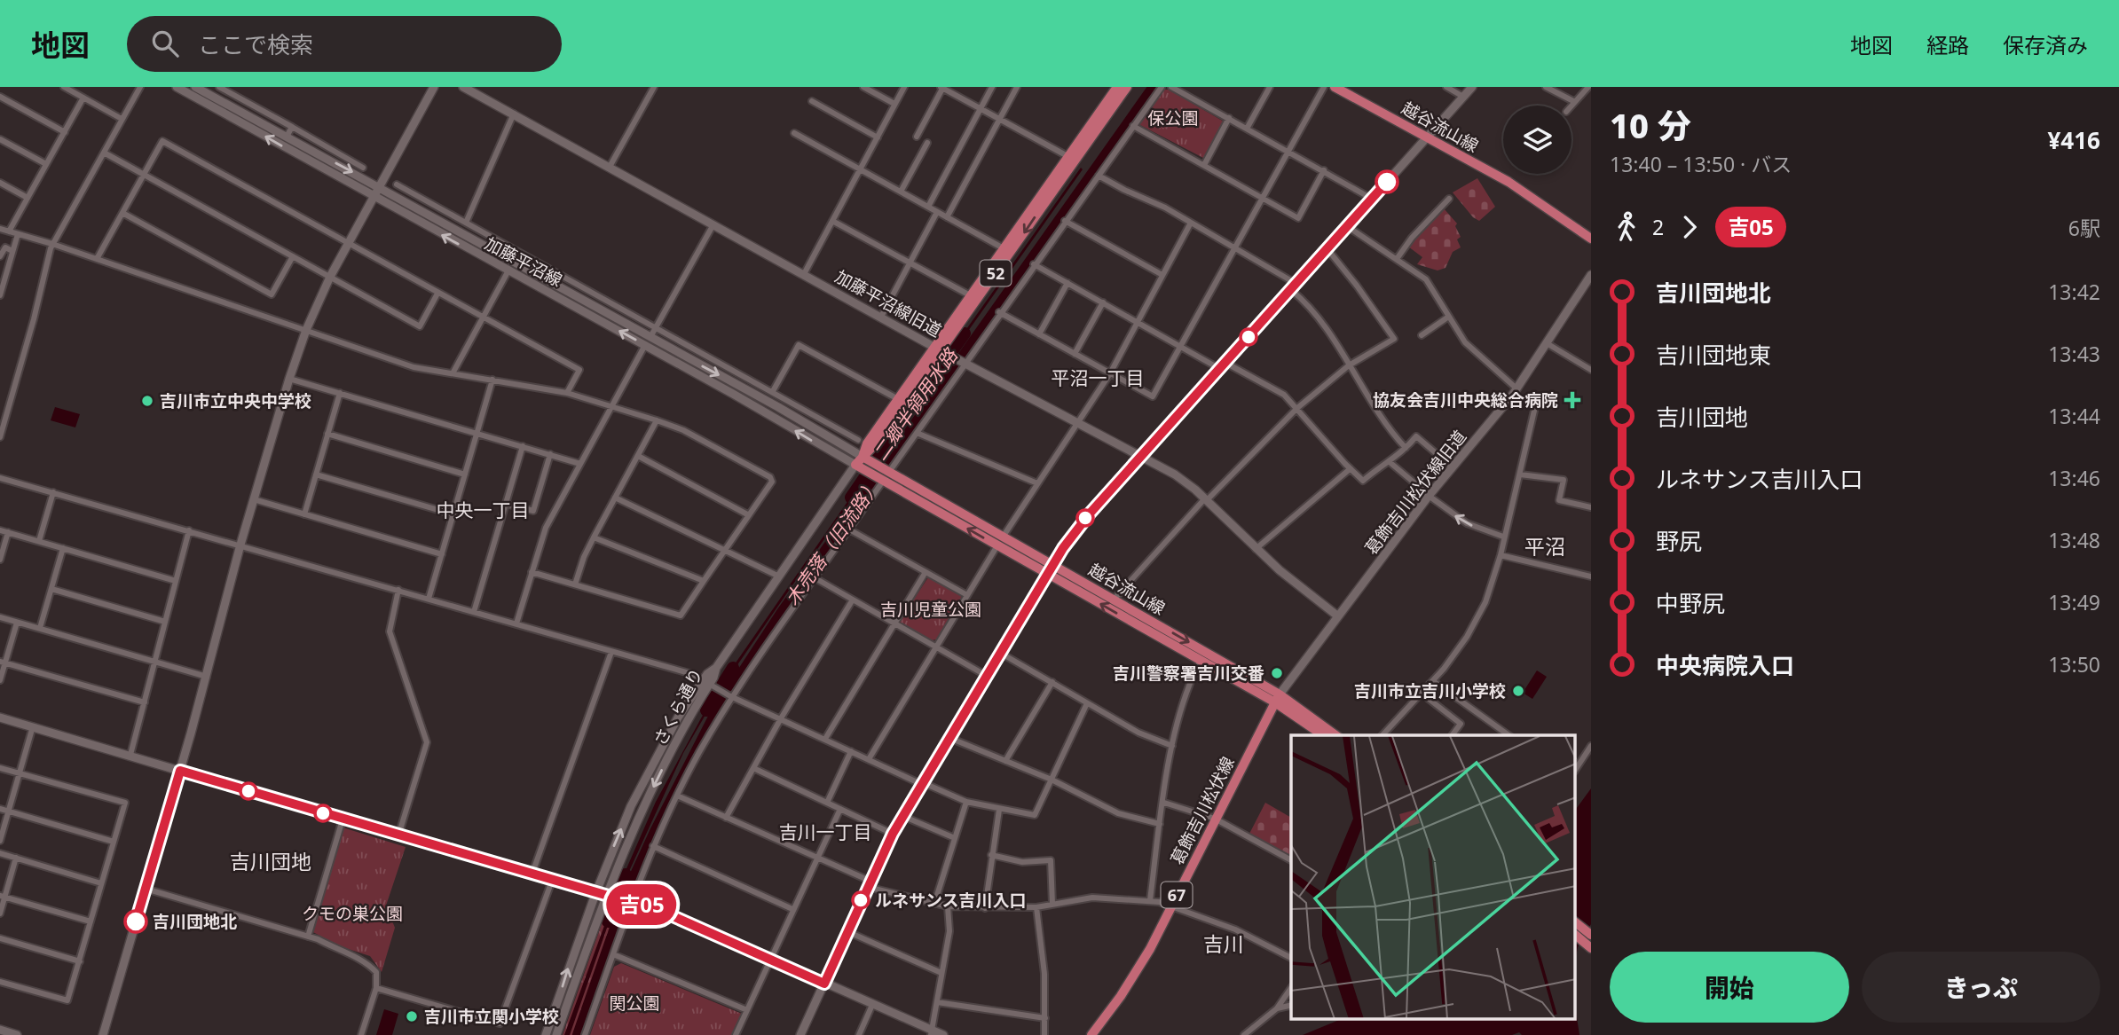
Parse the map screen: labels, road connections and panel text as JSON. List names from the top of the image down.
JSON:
{
  "streets": {
    "main road": [
      "越谷流山線",
      "52",
      "葛飾吉川松伏線",
      "67"
    ],
    "street": [
      "加藤平沼線",
      "加藤平沼線旧道",
      "葛飾吉川松伏線旧道",
      "さくら通り"
    ]
  },
  "crossings": [
    ["越谷流山線", "加藤平沼線"],
    ["越谷流山線", "52"],
    ["越谷流山線", "葛飾吉川松伏線旧道"],
    ["越谷流山線", "さくら通り"],
    ["越谷流山線", "葛飾吉川松伏線"],
    ["加藤平沼線", "52"],
    ["加藤平沼線", "さくら通り"],
    ["52", "加藤平沼線旧道"],
    ["52", "さくら通り"],
    ["加藤平沼線旧道", "葛飾吉川松伏線旧道"],
    ["葛飾吉川松伏線旧道", "葛飾吉川松伏線"]
  ],
  "districts": [
    "平沼一丁目",
    "中央一丁目",
    "平沼",
    "吉川一丁目",
    "吉川団地",
    "吉川"
  ],
  "water": ["二郷半領用水路", "木売落（旧流路）"],
  "parks": [
    "保公園",
    "吉川児童公園",
    "クモの巣公園",
    "関公園"
  ],
  "places": {
    "health": ["協友会吉川中央総合病院"],
    "other": [
      "吉川市立中央中学校",
      "吉川警察署吉川交番",
      "吉川市立吉川小学校",
      "ルネサンス吉川入口",
      "吉川団地北",
      "吉川市立関小学校"
    ]
  },
  "lines": ["bus line 吉05"],
  "page": {
    "header": "地図",
    "search": "ここで検索",
    "nav": ["地図", "経路", "保存済み"],
    "on_map": "吉05",
    "heading": ["10 分", "13:40 – 13:50 · バス", "¥416"],
    "legs": ["2", "吉05", "6駅"],
    "list": [
      {
        "name": "吉川団地北",
        "value": "13:42"
      },
      {
        "name": "吉川団地東",
        "value": "13:43"
      },
      {
        "name": "吉川団地",
        "value": "13:44"
      },
      {
        "name": "ルネサンス吉川入口",
        "value": "13:46"
      },
      {
        "name": "野尻",
        "value": "13:48"
      },
      {
        "name": "中野尻",
        "value": "13:49"
      },
      {
        "name": "中央病院入口",
        "value": "13:50"
      }
    ],
    "buttons": ["開始", "きっぷ"]
  }
}
